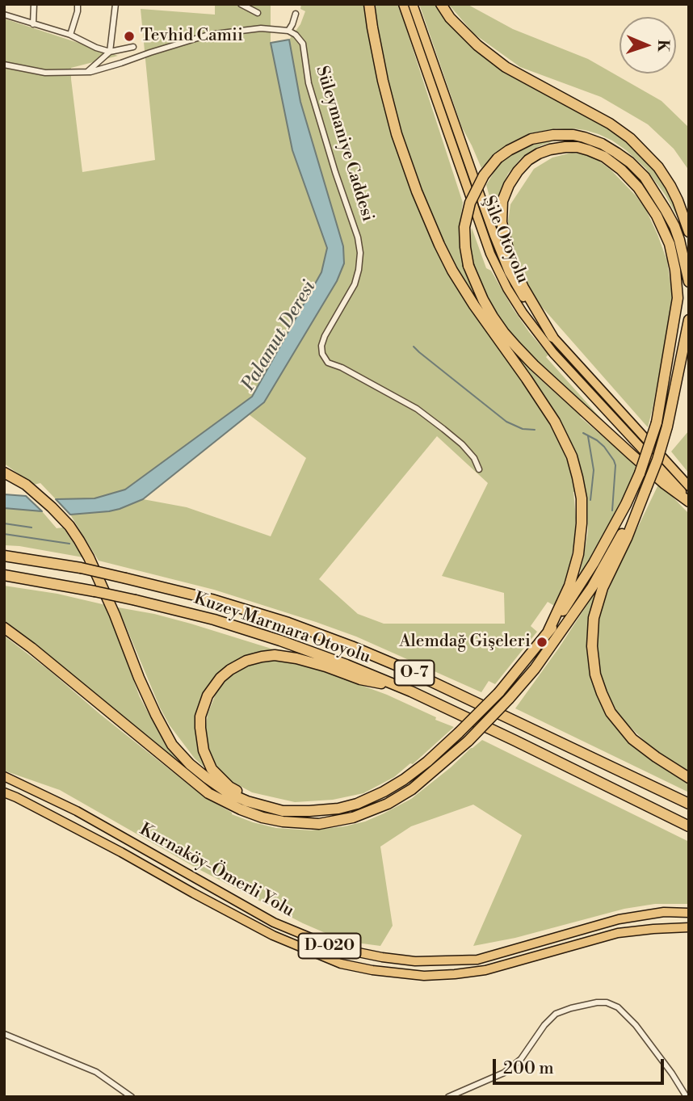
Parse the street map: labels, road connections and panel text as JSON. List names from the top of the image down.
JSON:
{
  "streets": {
    "highway": [
      "Şile Otoyolu",
      "Kuzey Marmara Otoyolu",
      "O-7",
      "Kurnaköy-Ömerli Yolu",
      "D-020"
    ],
    "street": ["Süleymaniye Caddesi"]
  },
  "water": ["Palamut Deresi"],
  "places": ["Tevhid Camii", "Alemdağ Gişeleri"],
  "scale_bar": "200 m",
  "north": "right"
}
